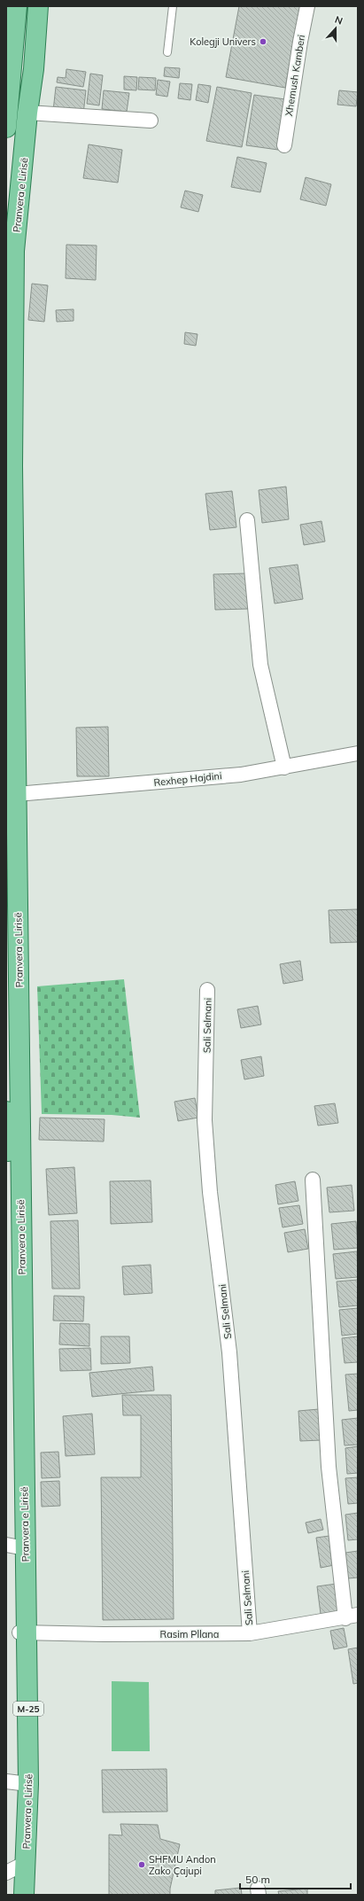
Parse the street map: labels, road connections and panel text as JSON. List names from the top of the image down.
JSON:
{
  "streets": {
    "main road": ["Pranvera e Lirisë", "M-25"],
    "street": [
      "Xhemush Kamberi",
      "Rexhep Hajdini",
      "Sali Selmani",
      "Rasim Pllana"
    ]
  },
  "crossings": [
    ["Pranvera e Lirisë", "Rexhep Hajdini"],
    ["Pranvera e Lirisë", "Rasim Pllana"],
    ["Sali Selmani", "Rasim Pllana"]
  ],
  "places": ["Kolegji Univers", "SHFMU Andon Zako Çajupi"],
  "scale_bar": "50 m",
  "north": "top"
}
